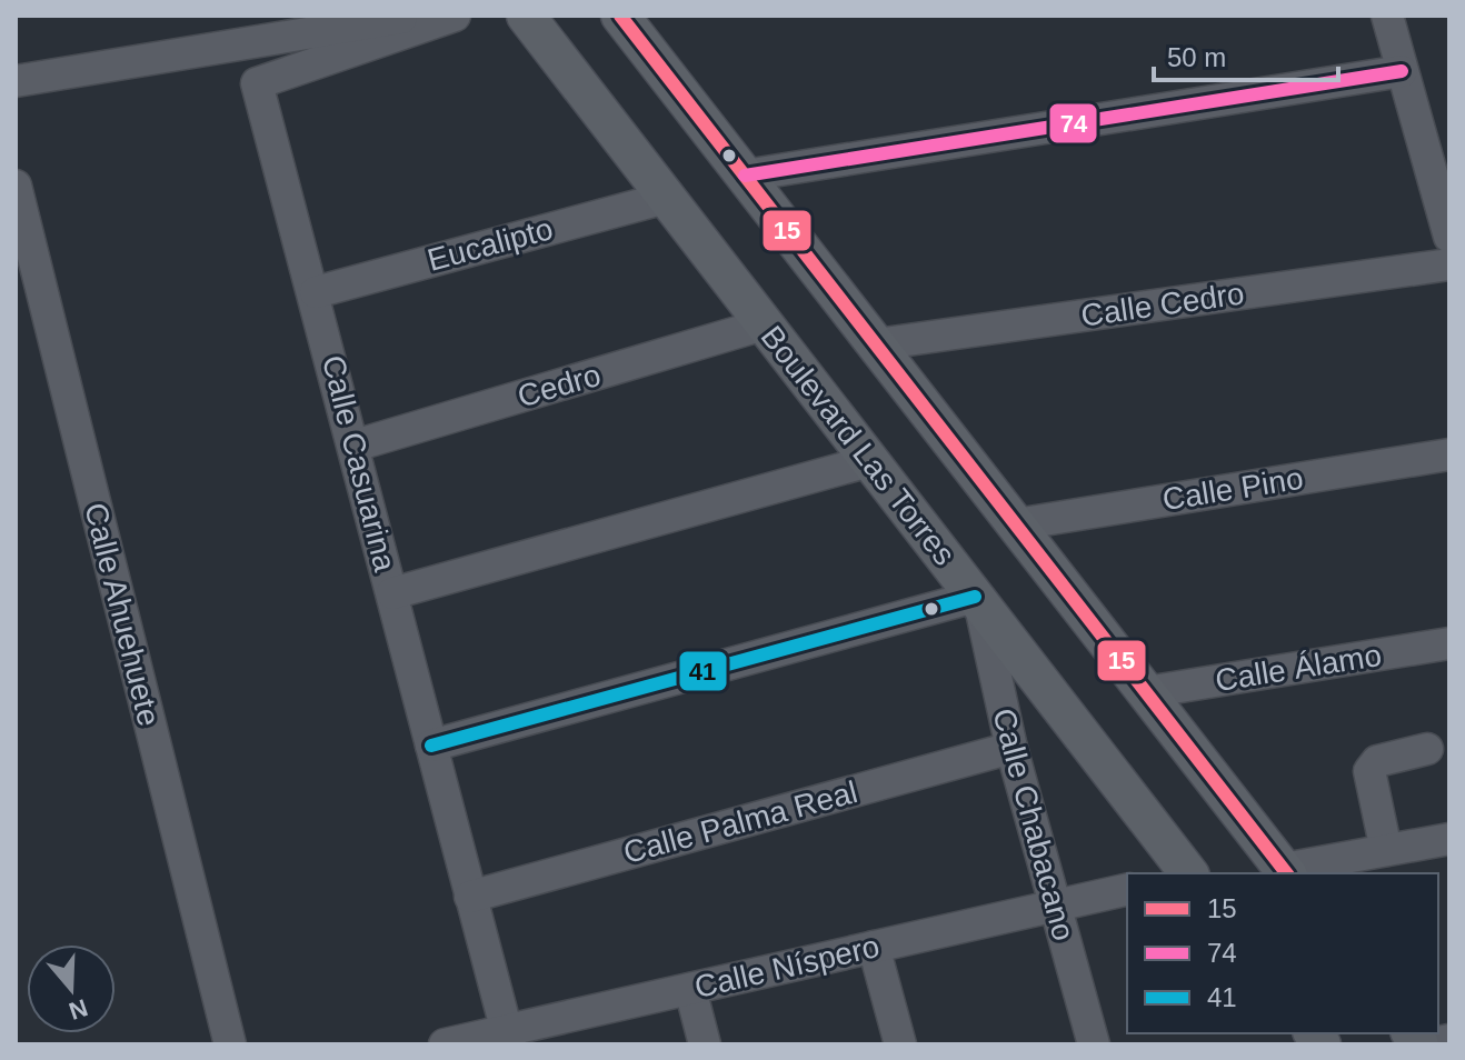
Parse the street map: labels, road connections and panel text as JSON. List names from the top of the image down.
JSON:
{
  "streets": {
    "main road": ["Boulevard Las Torres"],
    "street": [
      "Eucalipto",
      "Calle Cedro",
      "Cedro",
      "Calle Casuarina",
      "Calle Pino",
      "Calle Ahuehuete",
      "Calle Álamo",
      "Calle Palma Real",
      "Calle Chabacano",
      "Calle Níspero"
    ]
  },
  "crossings": [
    ["Eucalipto", "Boulevard Las Torres"],
    ["Eucalipto", "Calle Casuarina"],
    ["Cedro", "Boulevard Las Torres"],
    ["Cedro", "Calle Casuarina"],
    ["Boulevard Las Torres", "Calle Chabacano"],
    ["Calle Casuarina", "Calle Palma Real"],
    ["Calle Casuarina", "Calle Níspero"],
    ["Calle Palma Real", "Calle Chabacano"],
    ["Calle Chabacano", "Calle Níspero"]
  ],
  "lines": ["transit line 15", "transit line 74", "transit line 41"],
  "legend": ["15", "74", "41"],
  "scale_bar": "50 m",
  "north": "bottom"
}
